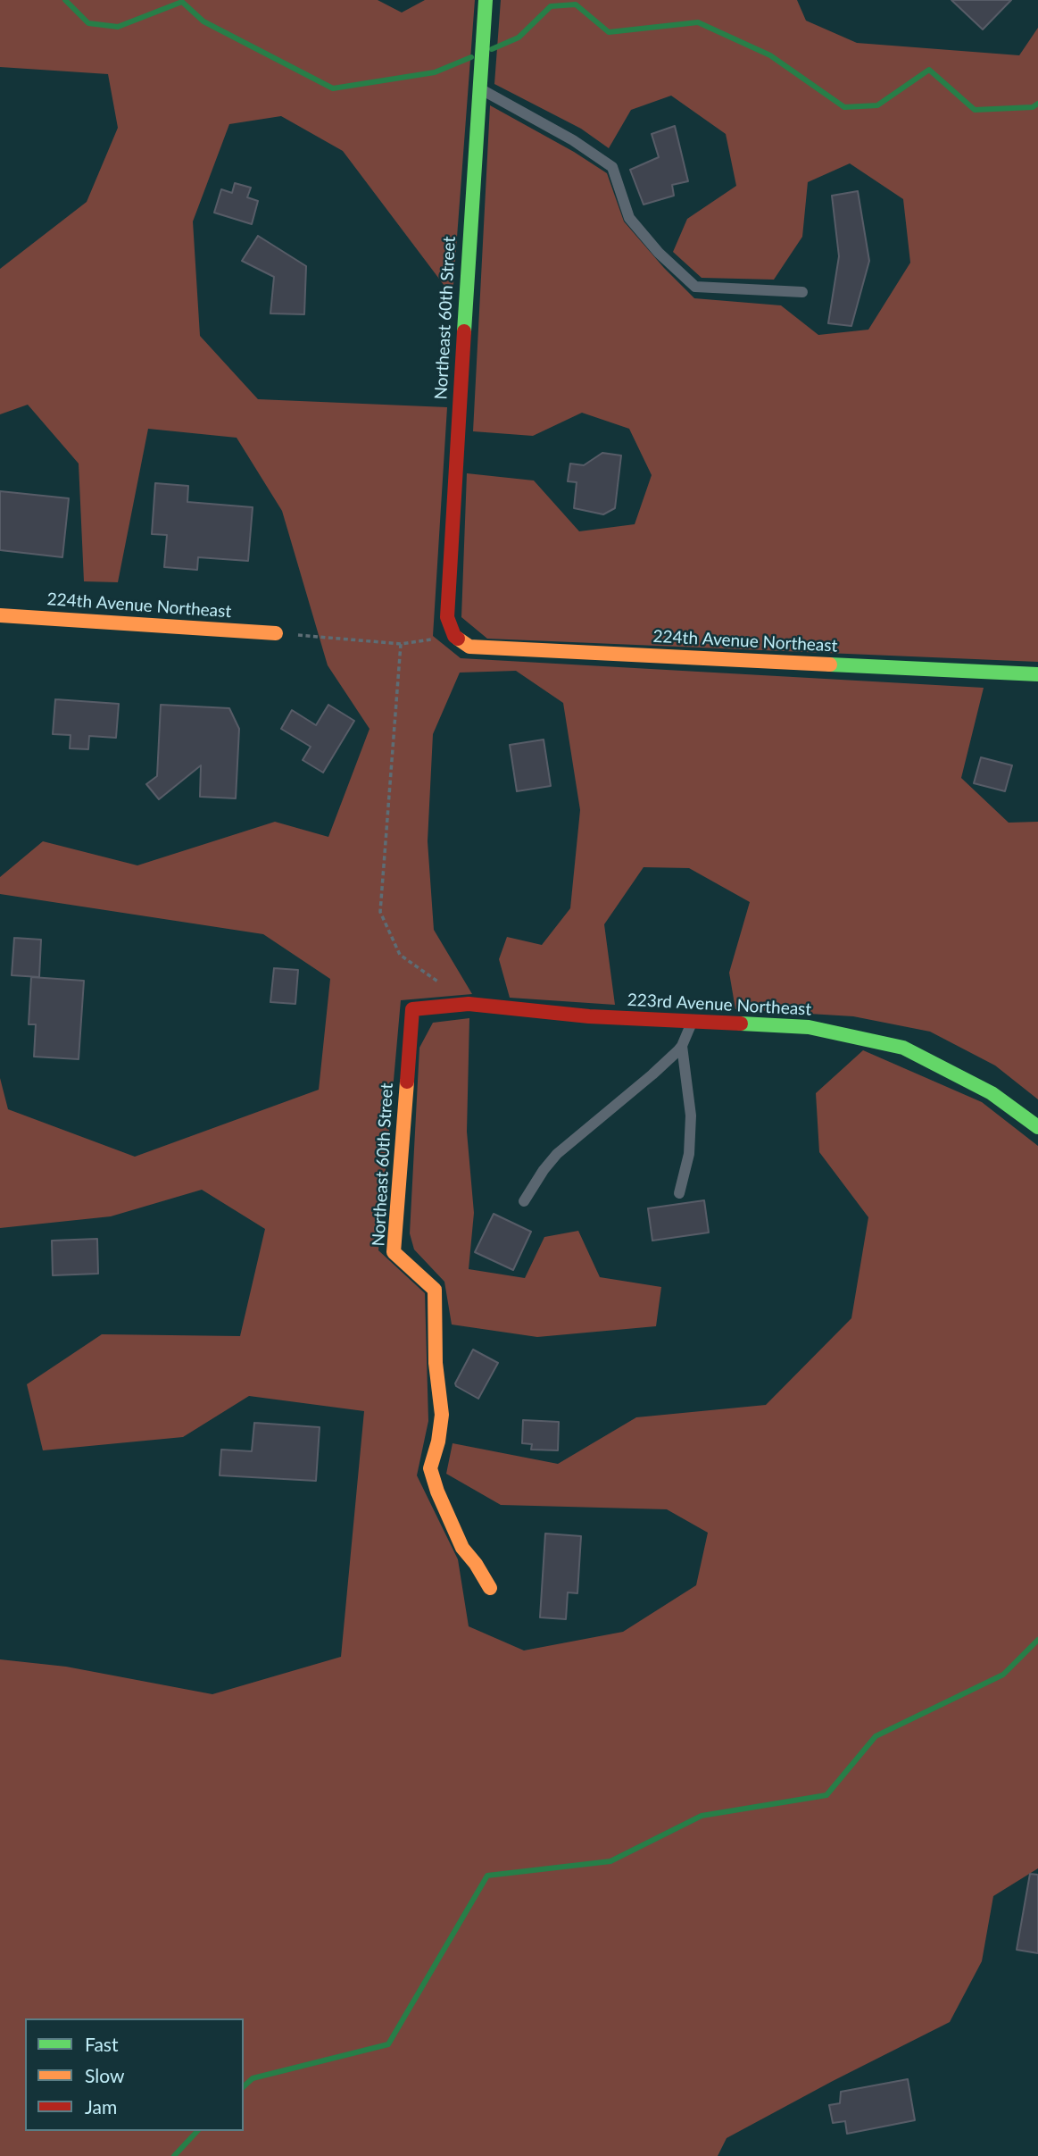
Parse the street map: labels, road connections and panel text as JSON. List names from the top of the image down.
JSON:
{
  "streets": {
    "street": ["Northeast 60th Street", "224th Avenue Northeast", "223rd Avenue Northeast"]
  },
  "crossings": [
    ["Northeast 60th Street", "224th Avenue Northeast"],
    ["Northeast 60th Street", "223rd Avenue Northeast"]
  ],
  "legend": ["Fast", "Slow", "Jam"]
}
